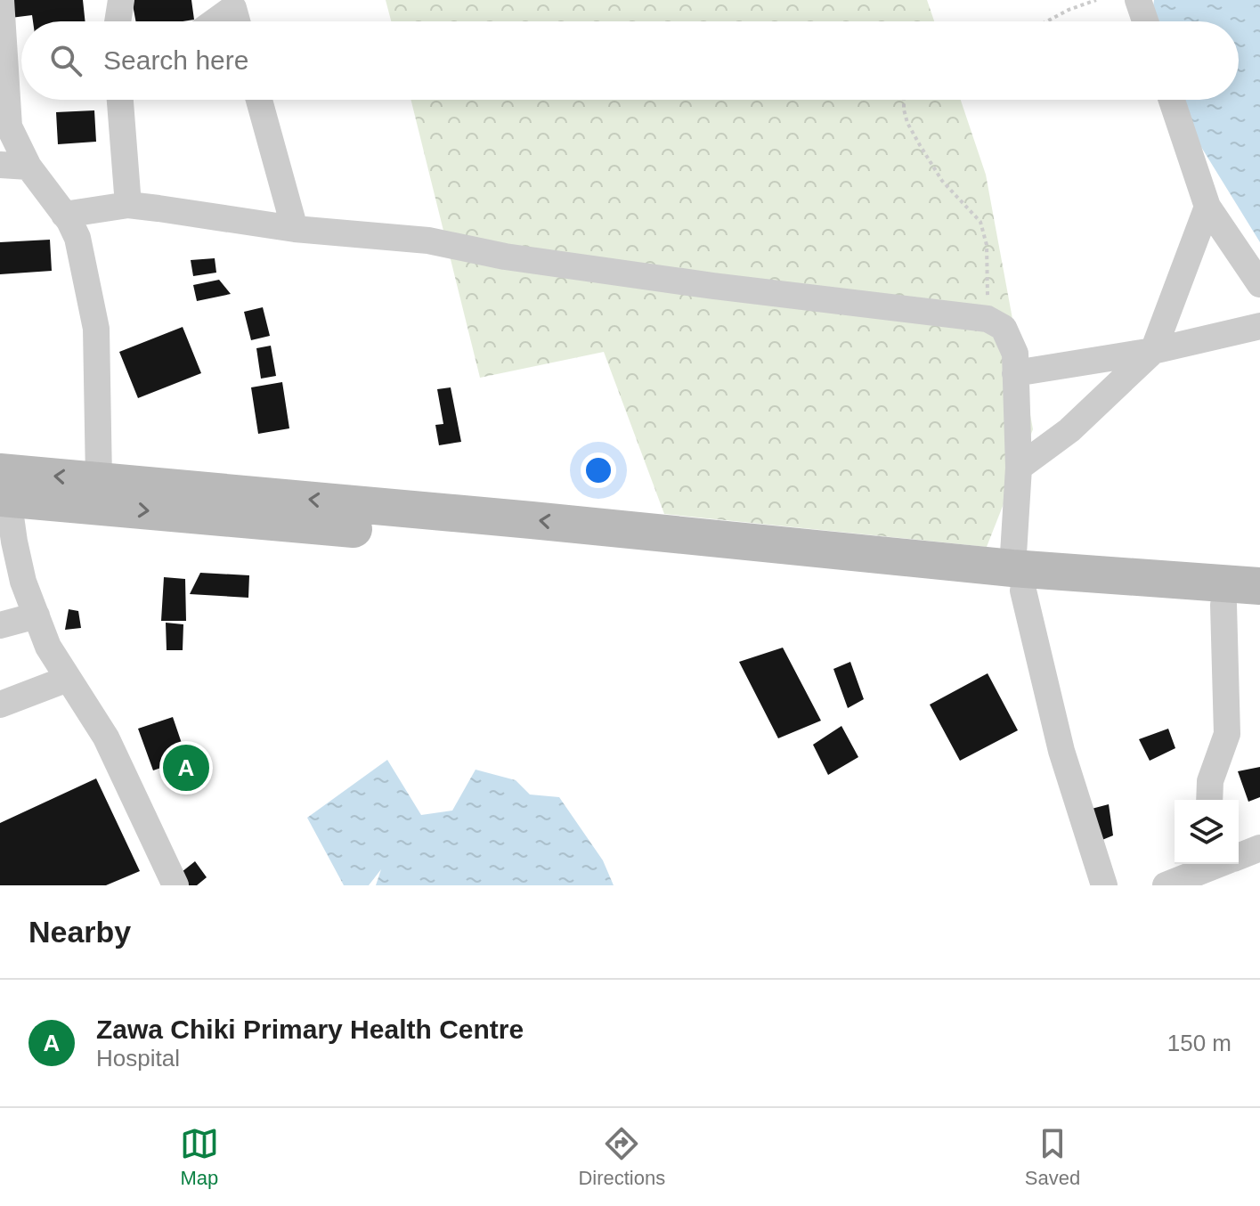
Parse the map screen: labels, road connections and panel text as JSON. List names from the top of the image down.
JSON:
{
  "page": {
    "search": "Search here",
    "pins": "A",
    "heading": "Nearby",
    "list": [
      {
        "mark": "A",
        "name": "Zawa Chiki Primary Health Centre",
        "note": "Hospital",
        "value": "150 m"
      }
    ],
    "nav": ["Map", "Directions", "Saved"]
  }
}
